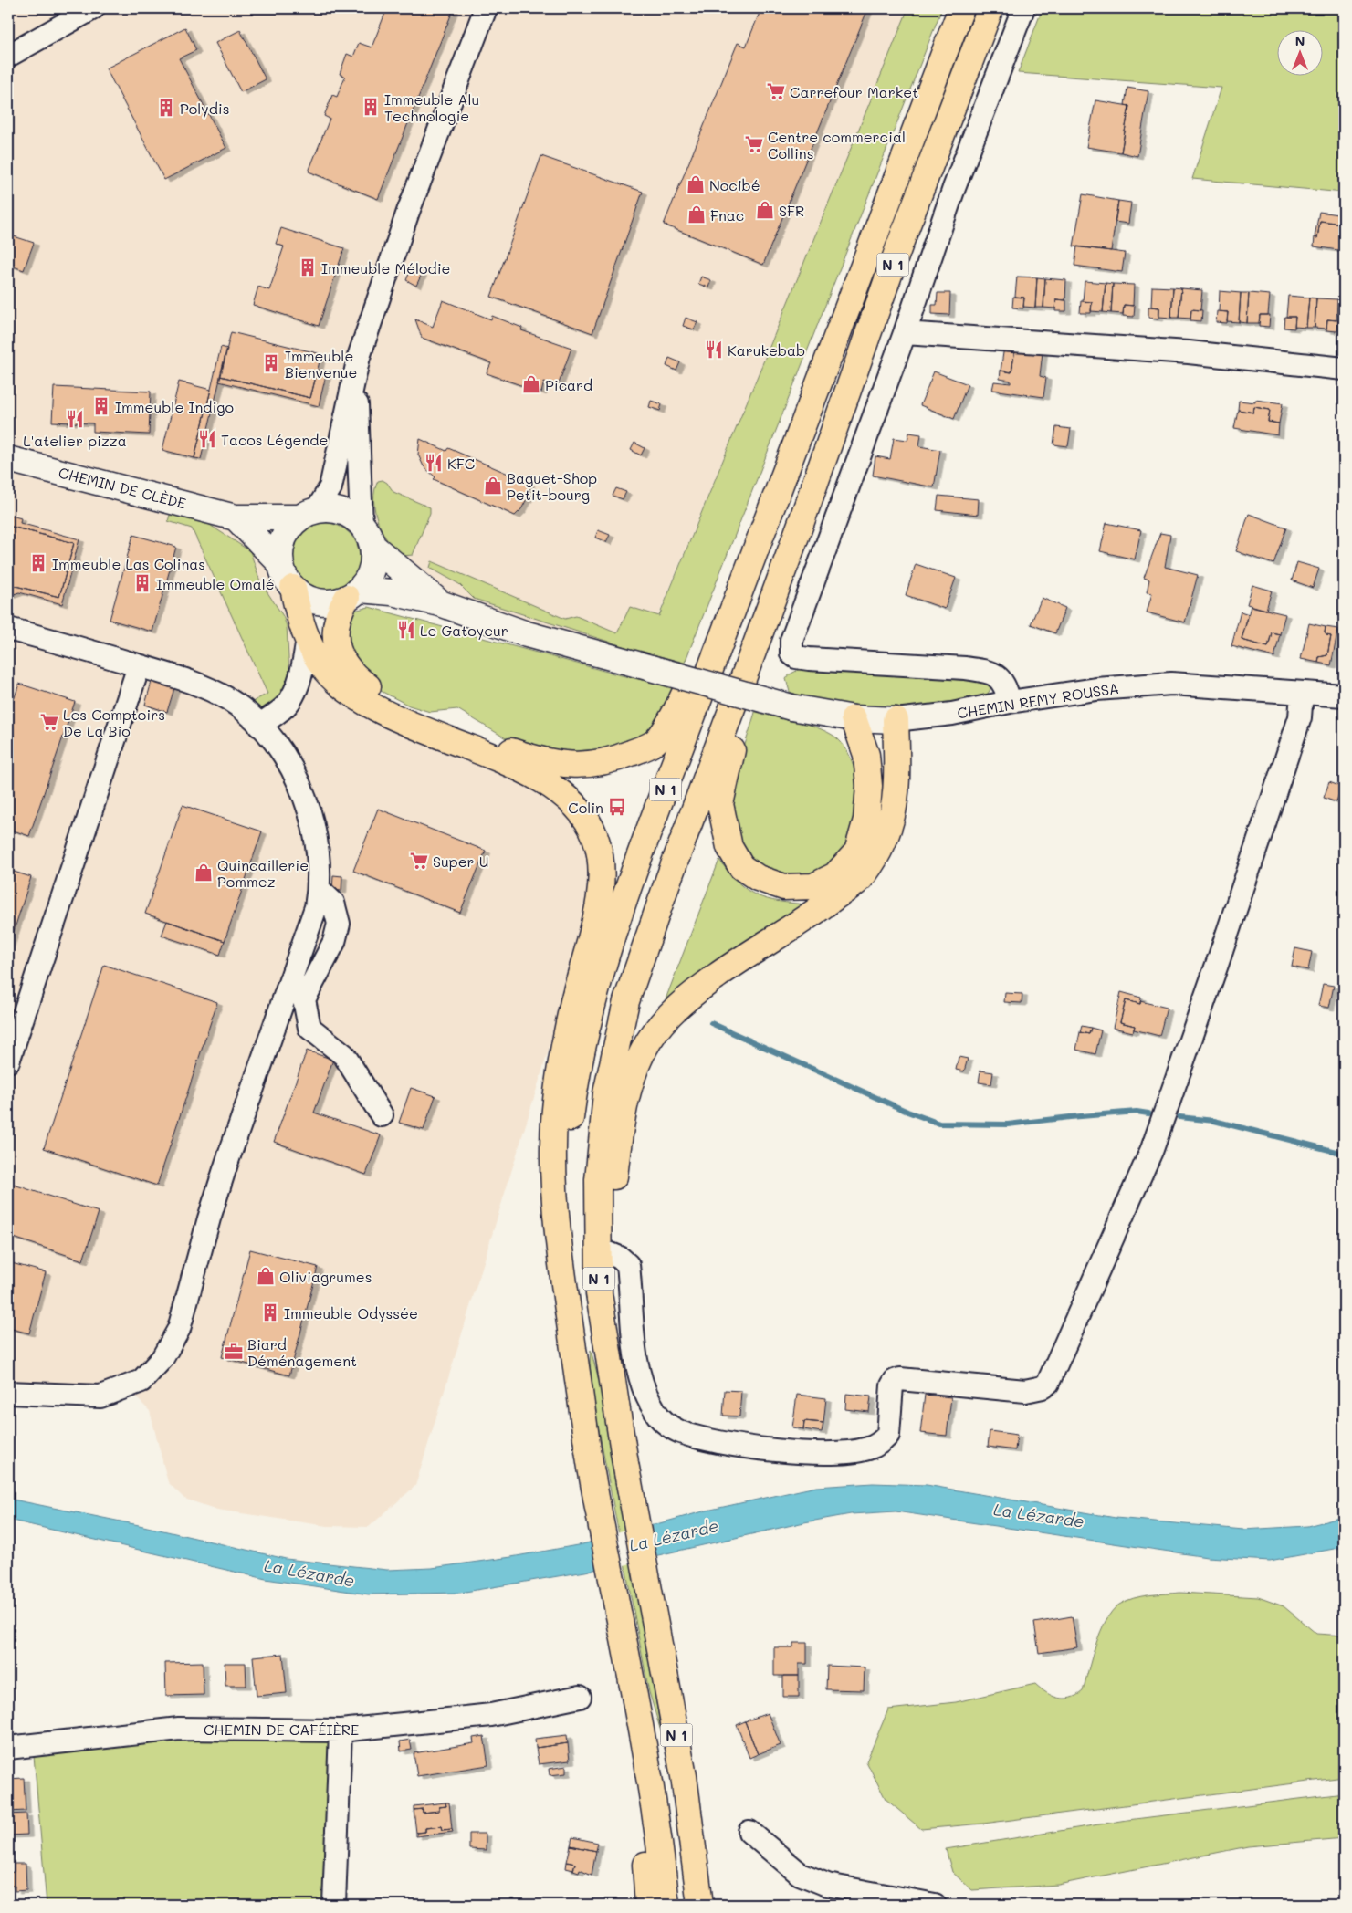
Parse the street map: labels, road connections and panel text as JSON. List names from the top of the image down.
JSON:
{
  "streets": {
    "highway": ["N 1"],
    "main road": ["CHEMIN DE CLÈDE"],
    "street": ["CHEMIN REMY ROUSSA", "CHEMIN DE CAFÉIÈRE"]
  },
  "water": ["La Lézarde"],
  "places": {
    "supermarket": [
      "Carrefour Market",
      "Centre commercial Collins",
      "Les Comptoirs De La Bio",
      "Super U"
    ],
    "building": [
      "Immeuble Alu Technologie",
      "Polydis",
      "Immeuble Mélodie",
      "Immeuble Bienvenue",
      "Immeuble Indigo",
      "Immeuble Las Colinas",
      "Immeuble Omalé",
      "Immeuble Odyssée"
    ],
    "shop": [
      "Nocibé",
      "SFR",
      "Fnac",
      "Picard",
      "Baguet-Shop Petit-bourg",
      "Quincaillerie Pommez",
      "Oliviagrumes"
    ],
    "restaurant": [
      "Karukebab",
      "L'atelier pizza",
      "Tacos Légende",
      "KFC",
      "Le Gatoyeur"
    ],
    "bus stop": ["Colin"],
    "office": ["Biard Déménagement"]
  },
  "north": "top"
}
